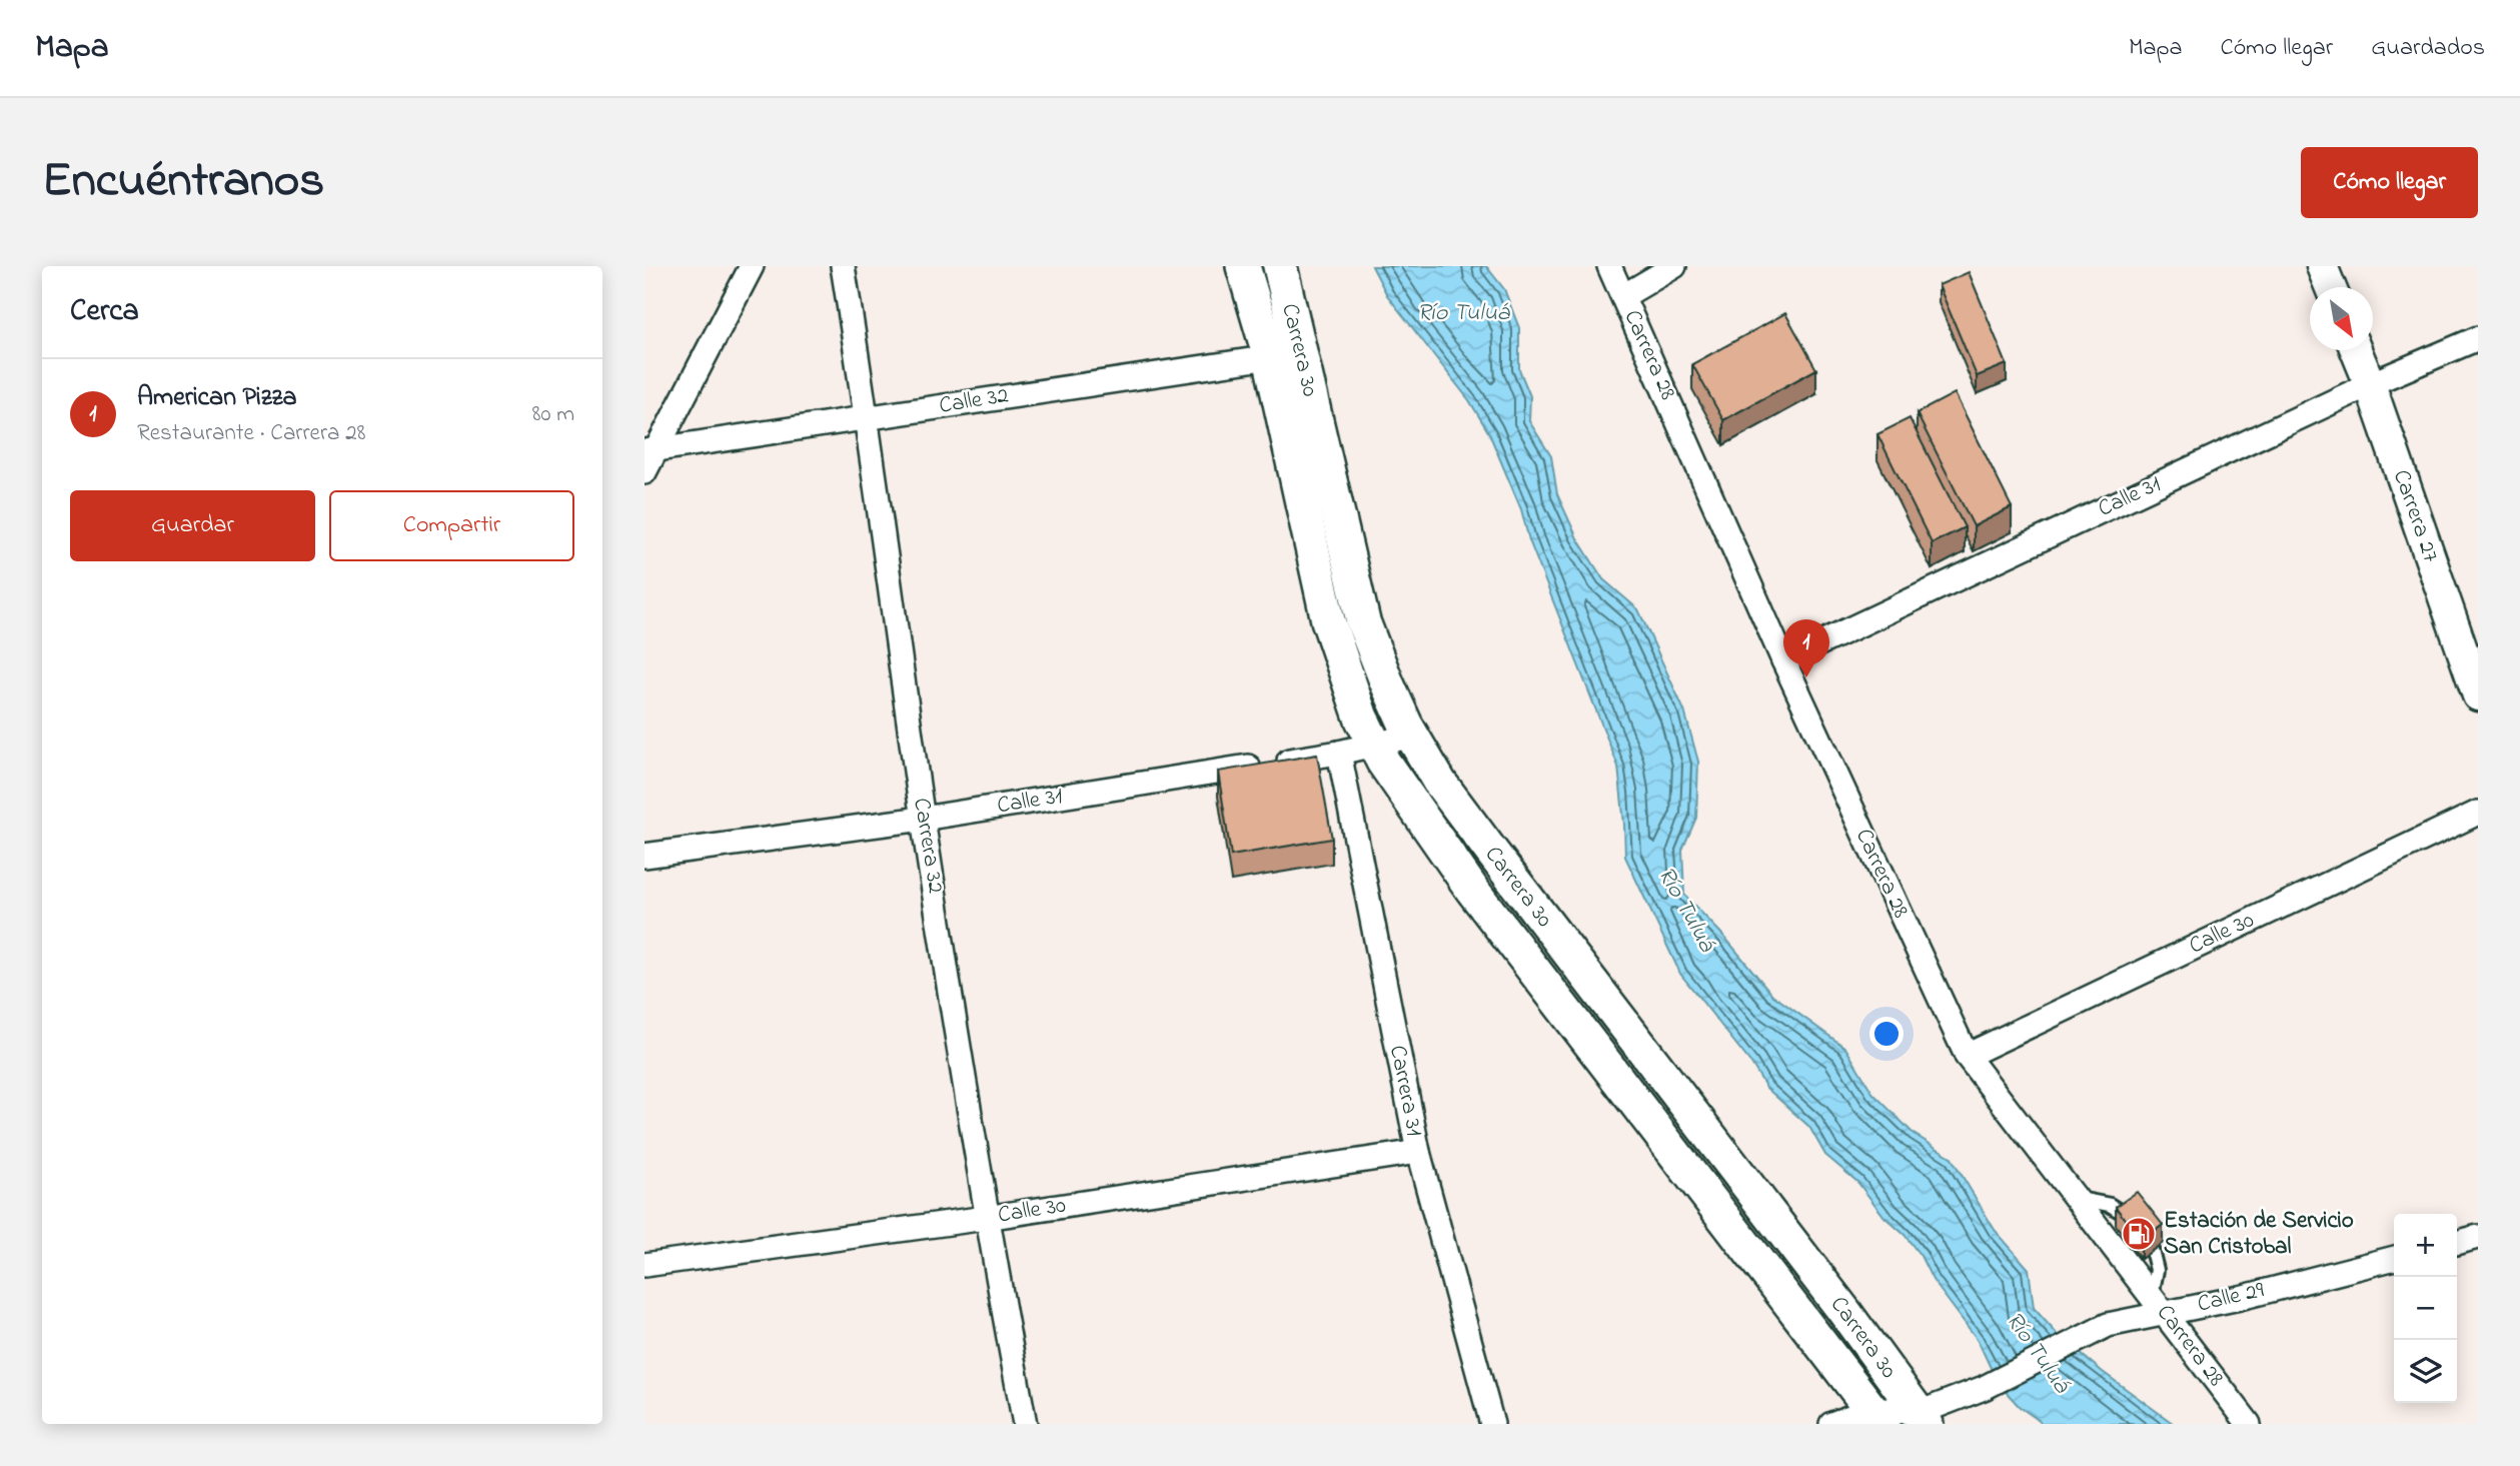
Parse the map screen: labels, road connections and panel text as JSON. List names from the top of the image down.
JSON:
{
  "streets": {
    "main road": ["Carrera 30"],
    "street": [
      "Carrera 28",
      "Calle 32",
      "Calle 31",
      "Carrera 27",
      "Carrera 32",
      "Calle 30",
      "Carrera 31",
      "Calle 29"
    ]
  },
  "crossings": [
    ["Carrera 30", "Calle 32"],
    ["Carrera 30", "Calle 31"],
    ["Carrera 30", "Calle 29"],
    ["Carrera 28", "Calle 31"],
    ["Carrera 28", "Calle 30"],
    ["Carrera 28", "Calle 29"],
    ["Calle 32", "Carrera 32"],
    ["Calle 31", "Carrera 27"],
    ["Calle 31", "Carrera 32"],
    ["Calle 31", "Carrera 31"],
    ["Carrera 32", "Calle 30"],
    ["Calle 30", "Carrera 31"]
  ],
  "water": ["Río Tuluá"],
  "places": {
    "fuel station": ["Estación de Servicio San Cristobal"]
  },
  "north": "bottom right",
  "page": {
    "header": "Mapa",
    "nav": ["Mapa", "Cómo llegar", "Guardados"],
    "title": "Encuéntranos",
    "buttons": [
      "Cómo llegar",
      ["Guardar", "Compartir"]
    ],
    "heading": "Cerca",
    "list": [
      {
        "mark": "1",
        "name": "American Pizza",
        "note": "Restaurante · Carrera 28",
        "value": "80 m"
      }
    ],
    "pins": "1",
    "map_buttons": ["+", "−"]
  }
}
